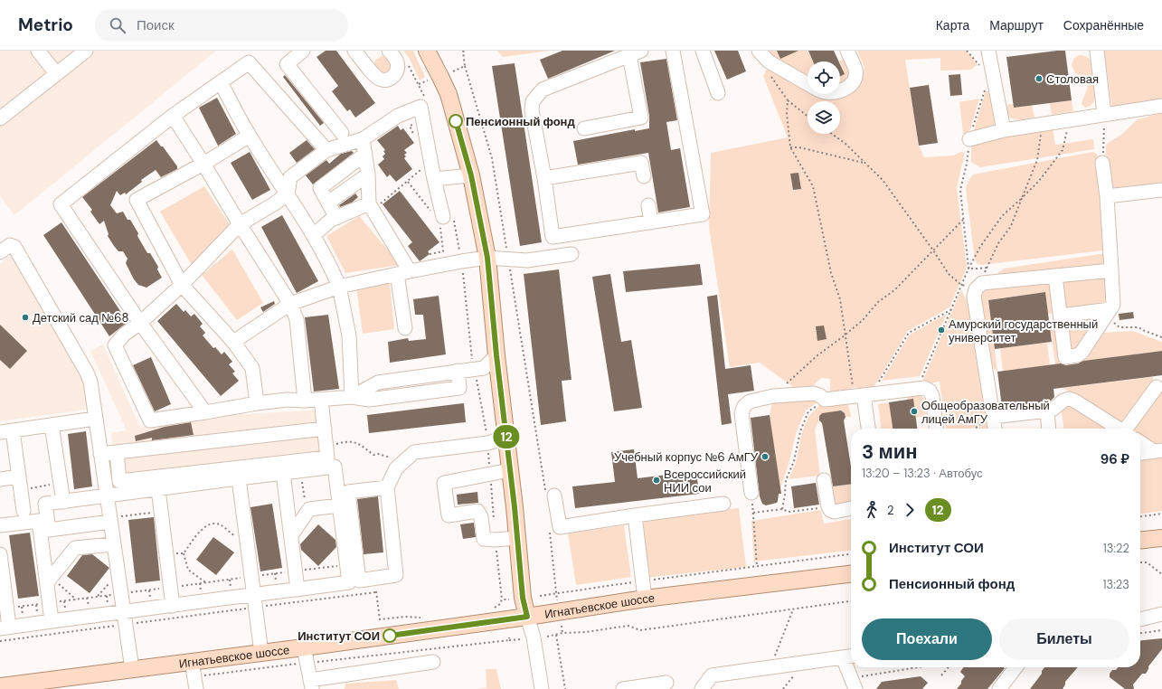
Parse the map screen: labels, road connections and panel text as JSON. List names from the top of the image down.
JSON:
{
  "streets": {
    "main road": ["Игнатьевское шоссе"]
  },
  "places": [
    "Столовая",
    "Пенсионный фонд",
    "Детский сад №68",
    "Амурский государственный университет",
    "Общеобразовательный лицей АмГУ",
    "Учебный корпус №6 АмГУ",
    "Всероссийский НИИ сои",
    "Институт СОИ"
  ],
  "lines": ["bus line 12"],
  "page": {
    "header": "Metrio",
    "search": "Поиск",
    "nav": ["Карта", "Маршрут", "Сохранённые"],
    "on_map": "12",
    "heading": ["3 мин", "13:20 – 13:23 · Автобус", "96 ₽"],
    "legs": ["2", "12"],
    "list": [
      {
        "name": "Институт СОИ",
        "value": "13:22"
      },
      {
        "name": "Пенсионный фонд",
        "value": "13:23"
      }
    ],
    "buttons": ["Поехали", "Билеты"]
  }
}
